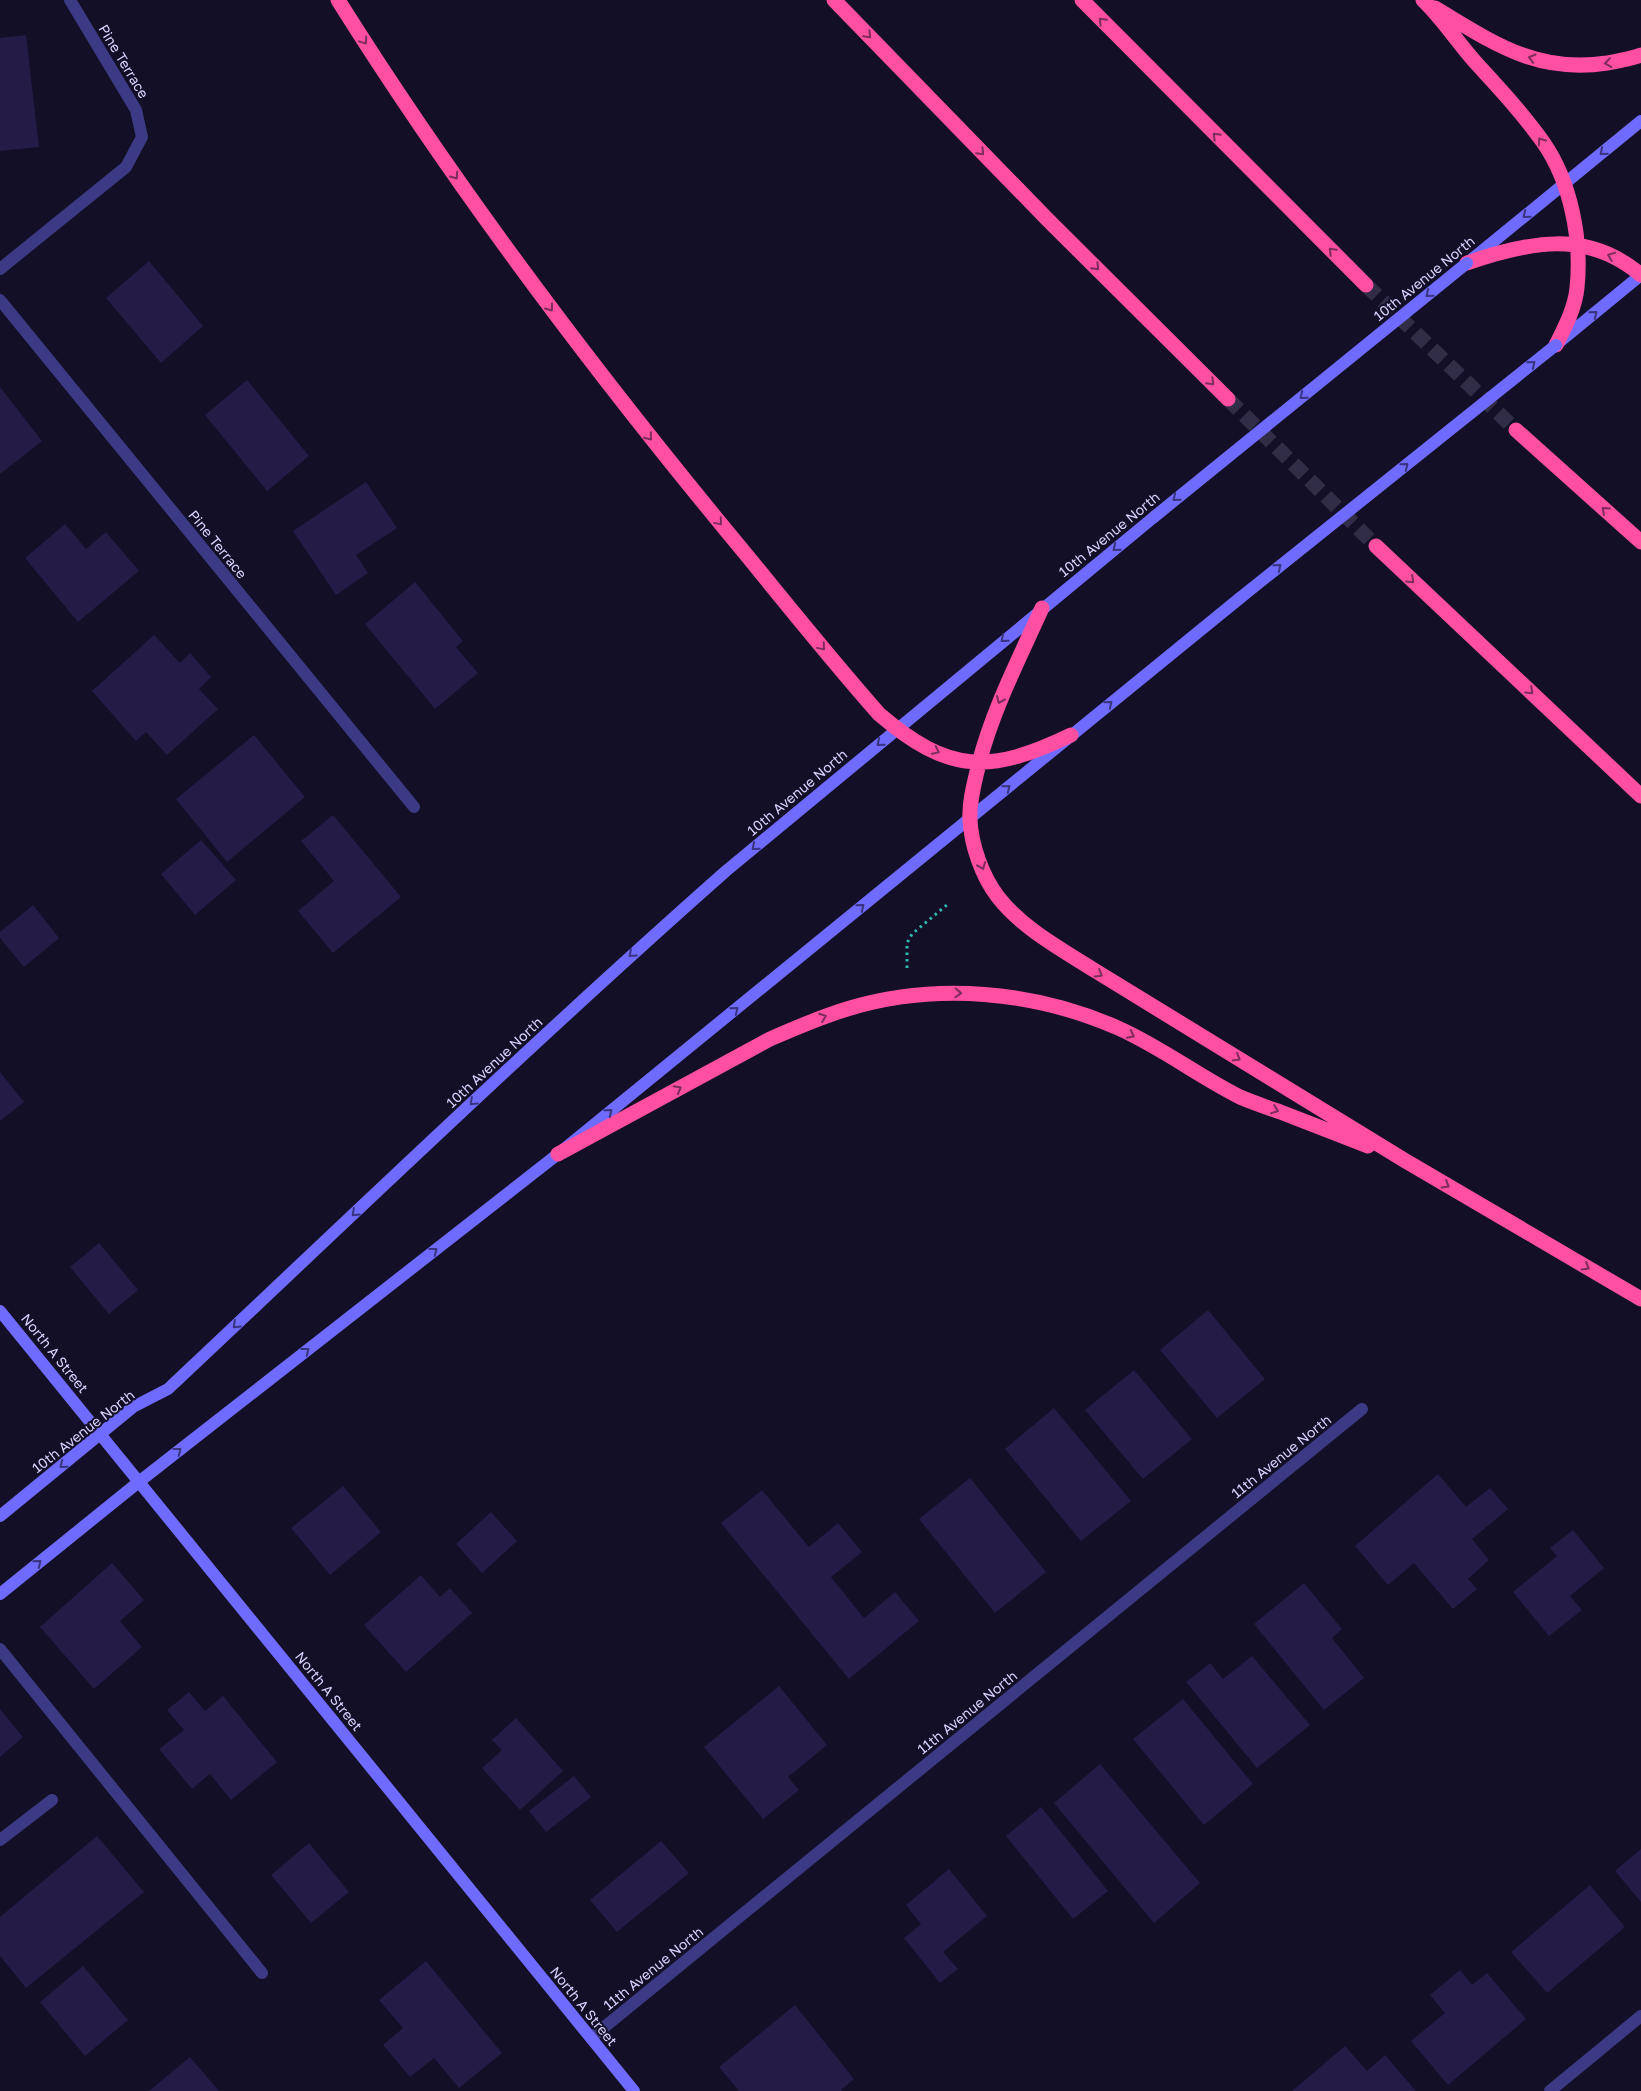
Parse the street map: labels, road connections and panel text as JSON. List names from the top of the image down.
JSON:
{
  "streets": {
    "main road": ["10th Avenue North", "North A Street"],
    "street": ["Pine Terrace", "11th Avenue North"]
  },
  "crossings": [
    ["10th Avenue North", "North A Street"],
    ["North A Street", "11th Avenue North"]
  ]
}
